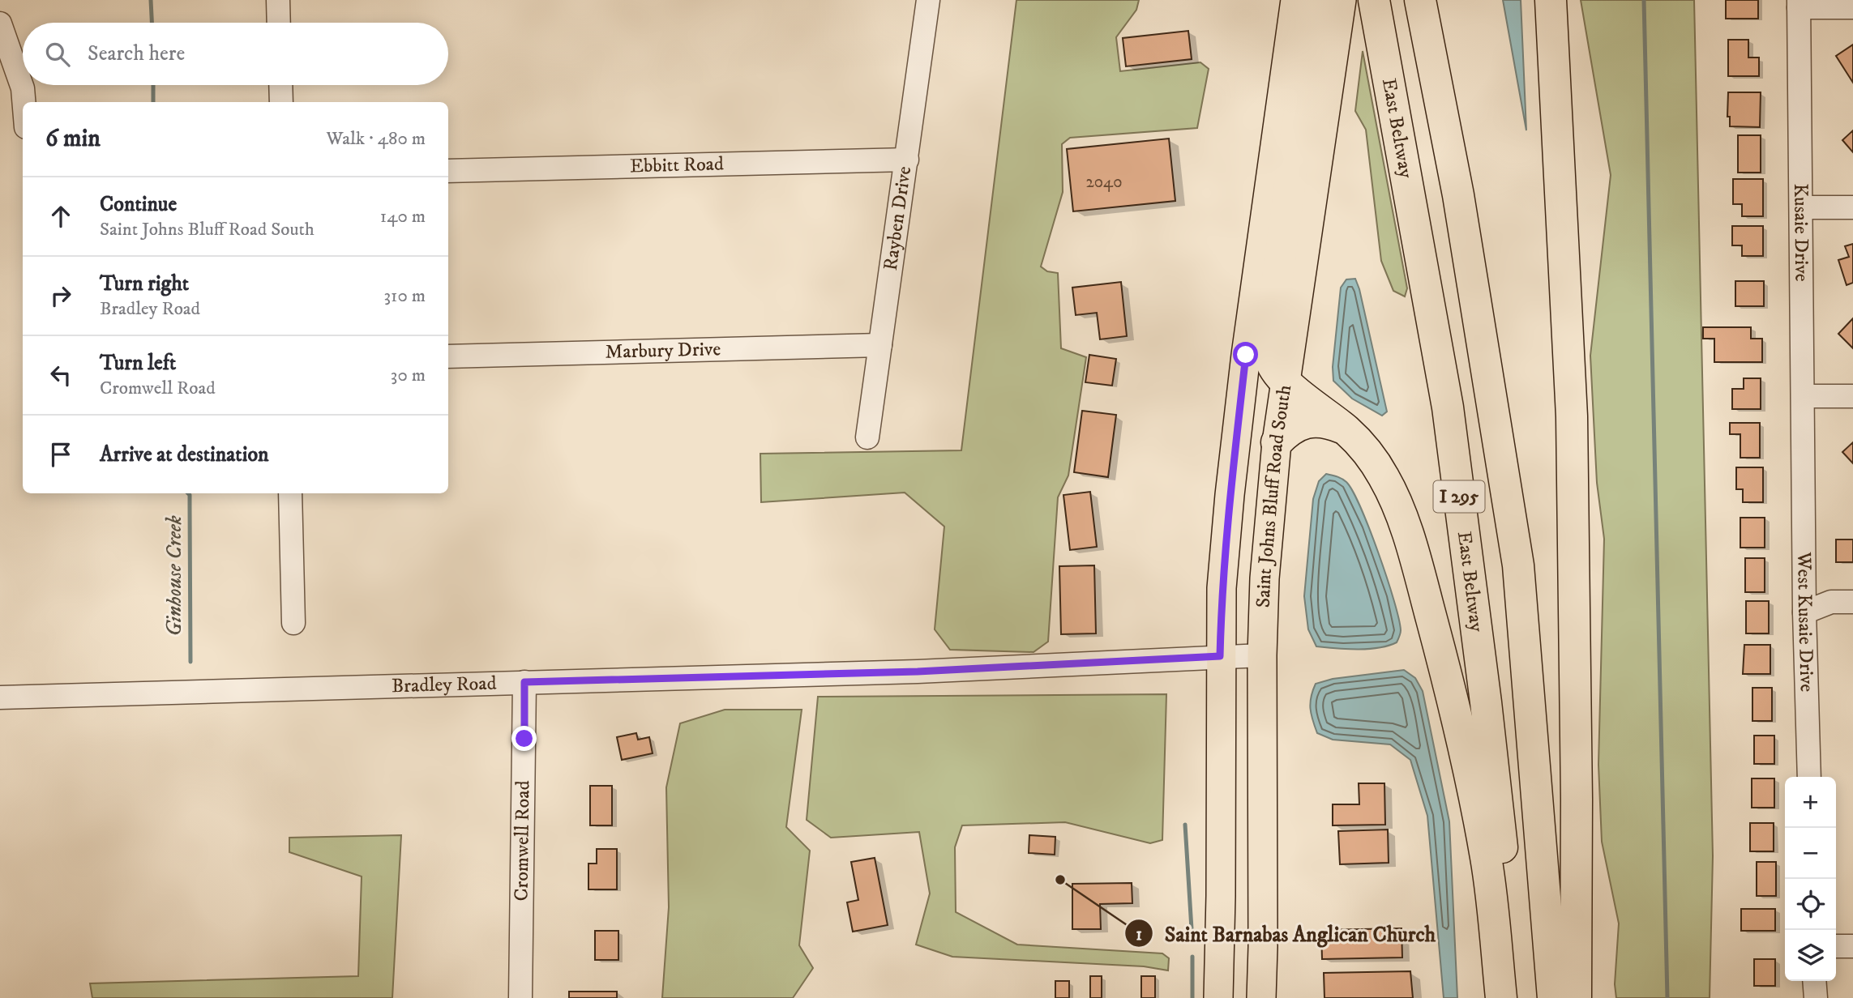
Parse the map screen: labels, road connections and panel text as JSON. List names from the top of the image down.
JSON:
{
  "streets": {
    "highway": ["East Beltway", "I 295"],
    "main road": ["Saint Johns Bluff Road South"],
    "street": [
      "Ebbitt Road",
      "Rayben Drive",
      "Kusaie Drive",
      "Marbury Drive",
      "West Kusaie Drive",
      "Bradley Road",
      "Cromwell Road"
    ]
  },
  "crossings": [
    ["Ebbitt Road", "Rayben Drive"],
    ["Rayben Drive", "Marbury Drive"],
    ["Kusaie Drive", "West Kusaie Drive"],
    ["Saint Johns Bluff Road South", "Bradley Road"],
    ["Bradley Road", "Cromwell Road"]
  ],
  "water": ["Ginhouse Creek"],
  "places": ["Saint Barnabas Anglican Church"],
  "house_numbers": ["2040"],
  "page": {
    "search": "Search here",
    "heading": ["6 min", "Walk · 480 m"],
    "list": [
      ["Continue", "Saint Johns Bluff Road South", "140 m"],
      ["Turn right", "Bradley Road", "310 m"],
      ["Turn left", "Cromwell Road", "30 m"],
      "Arrive at destination"
    ],
    "map_buttons": ["+", "−"]
  }
}
